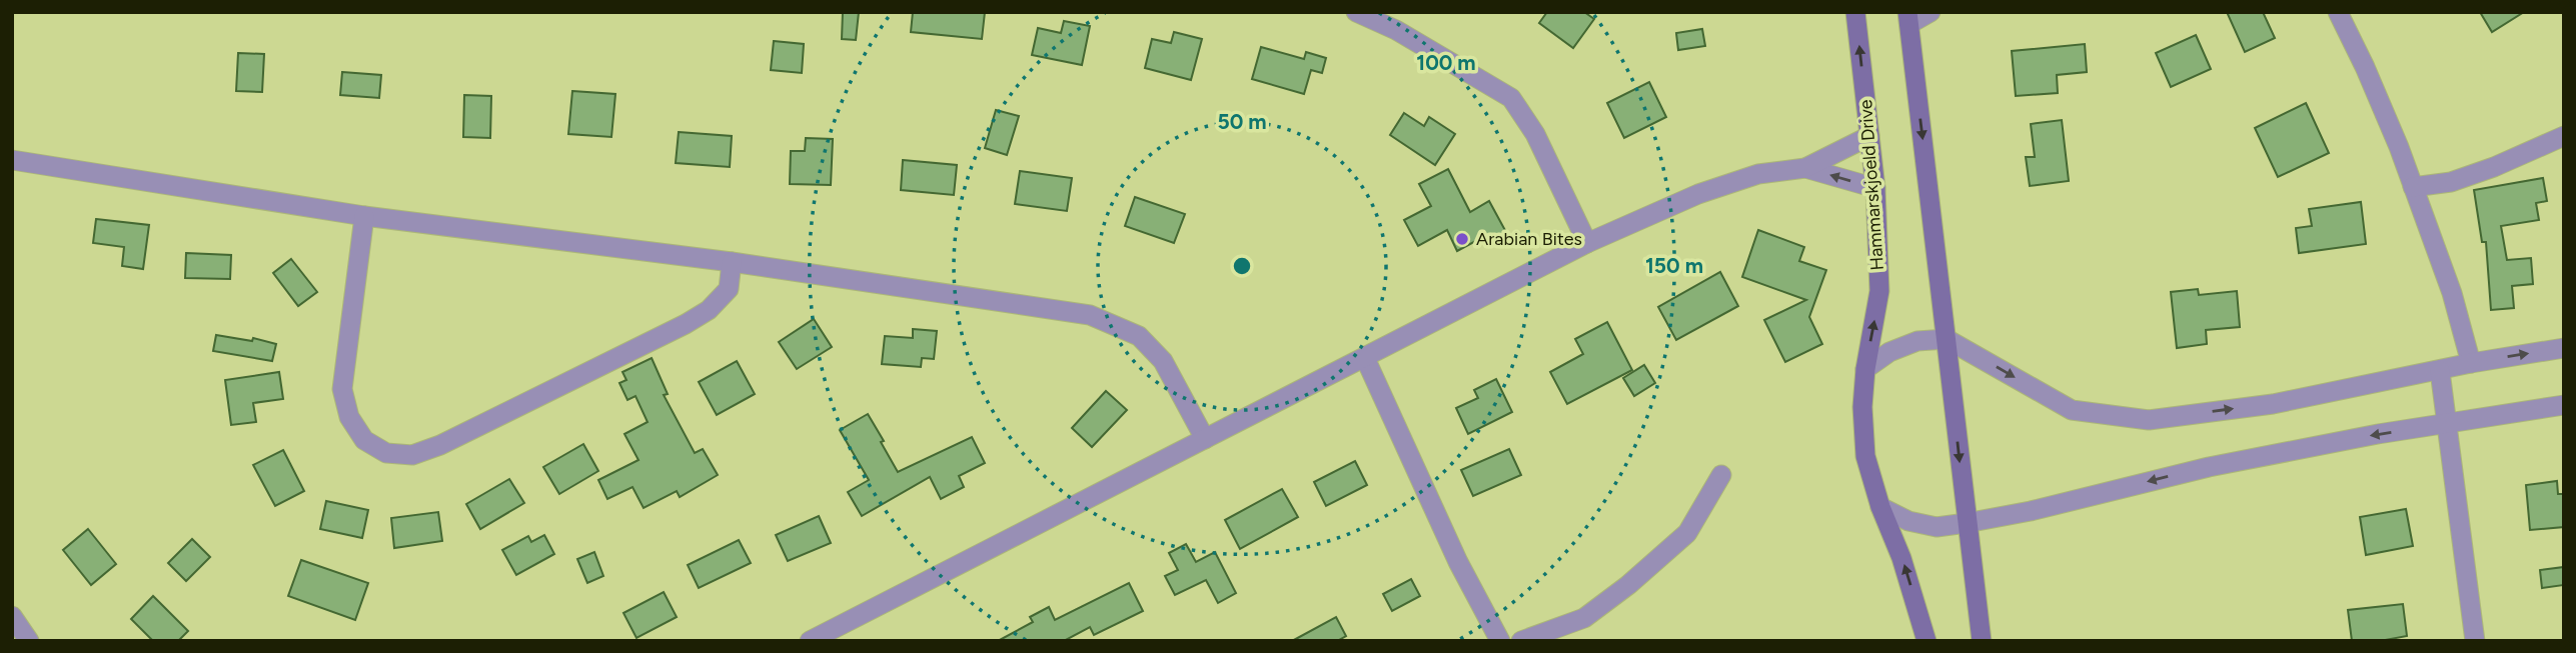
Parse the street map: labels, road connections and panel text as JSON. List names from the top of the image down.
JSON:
{
  "streets": {
    "main road": ["Hammarskjoeld Drive"]
  },
  "places": ["Arabian Bites"],
  "rings": ["100 m", "50 m", "150 m"]
}
